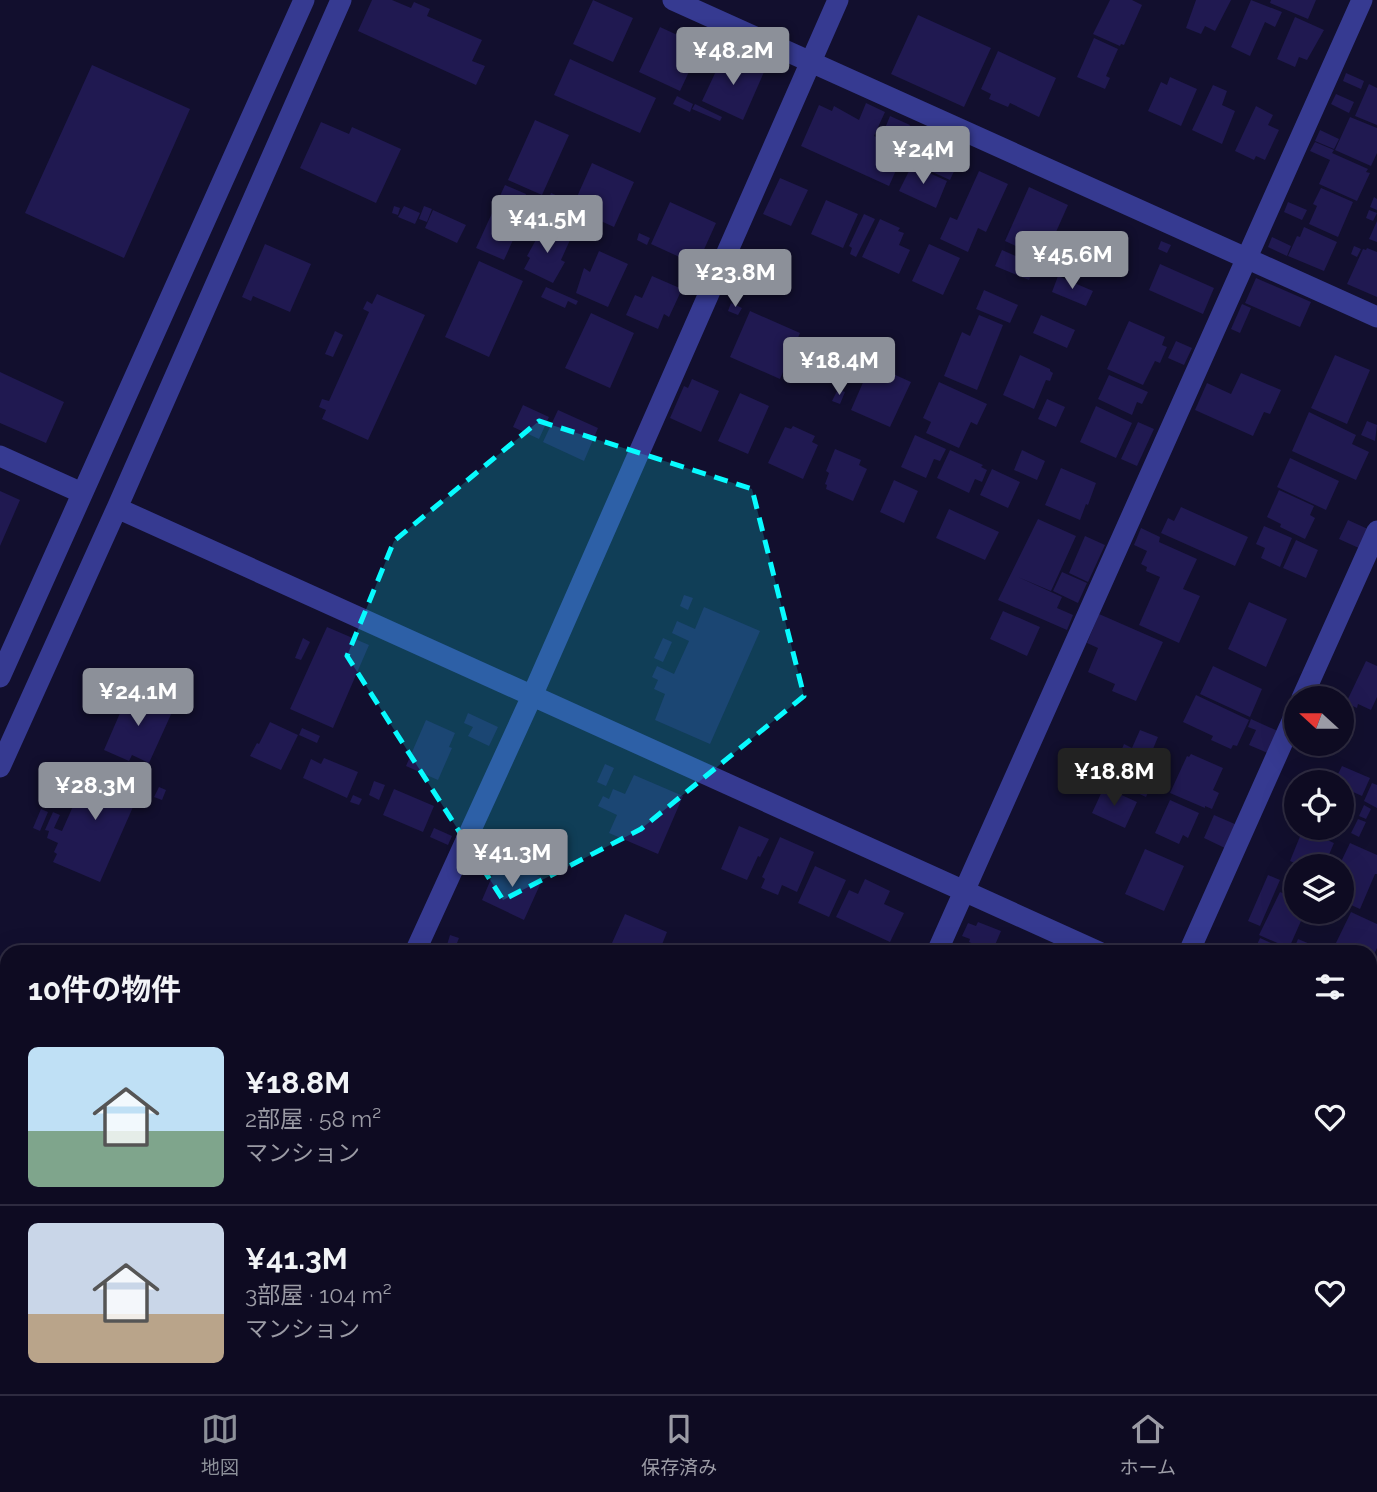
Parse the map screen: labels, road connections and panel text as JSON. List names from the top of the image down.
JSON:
{
  "north": "left",
  "page": {
    "price": [
      "¥48.2M",
      "¥24M",
      "¥41.5M",
      "¥45.6M",
      "¥23.8M",
      "¥18.4M",
      "¥24.1M",
      "¥18.8M",
      "¥28.3M",
      "¥41.3M"
    ],
    "heading": "10件の物件",
    "list": [
      {
        "name": "¥18.8M",
        "note": "2部屋 · 58 m² · マンション"
      },
      {
        "name": "¥41.3M",
        "note": "3部屋 · 104 m² · マンション"
      }
    ],
    "tabs": ["地図", "保存済み", "ホーム"]
  }
}
